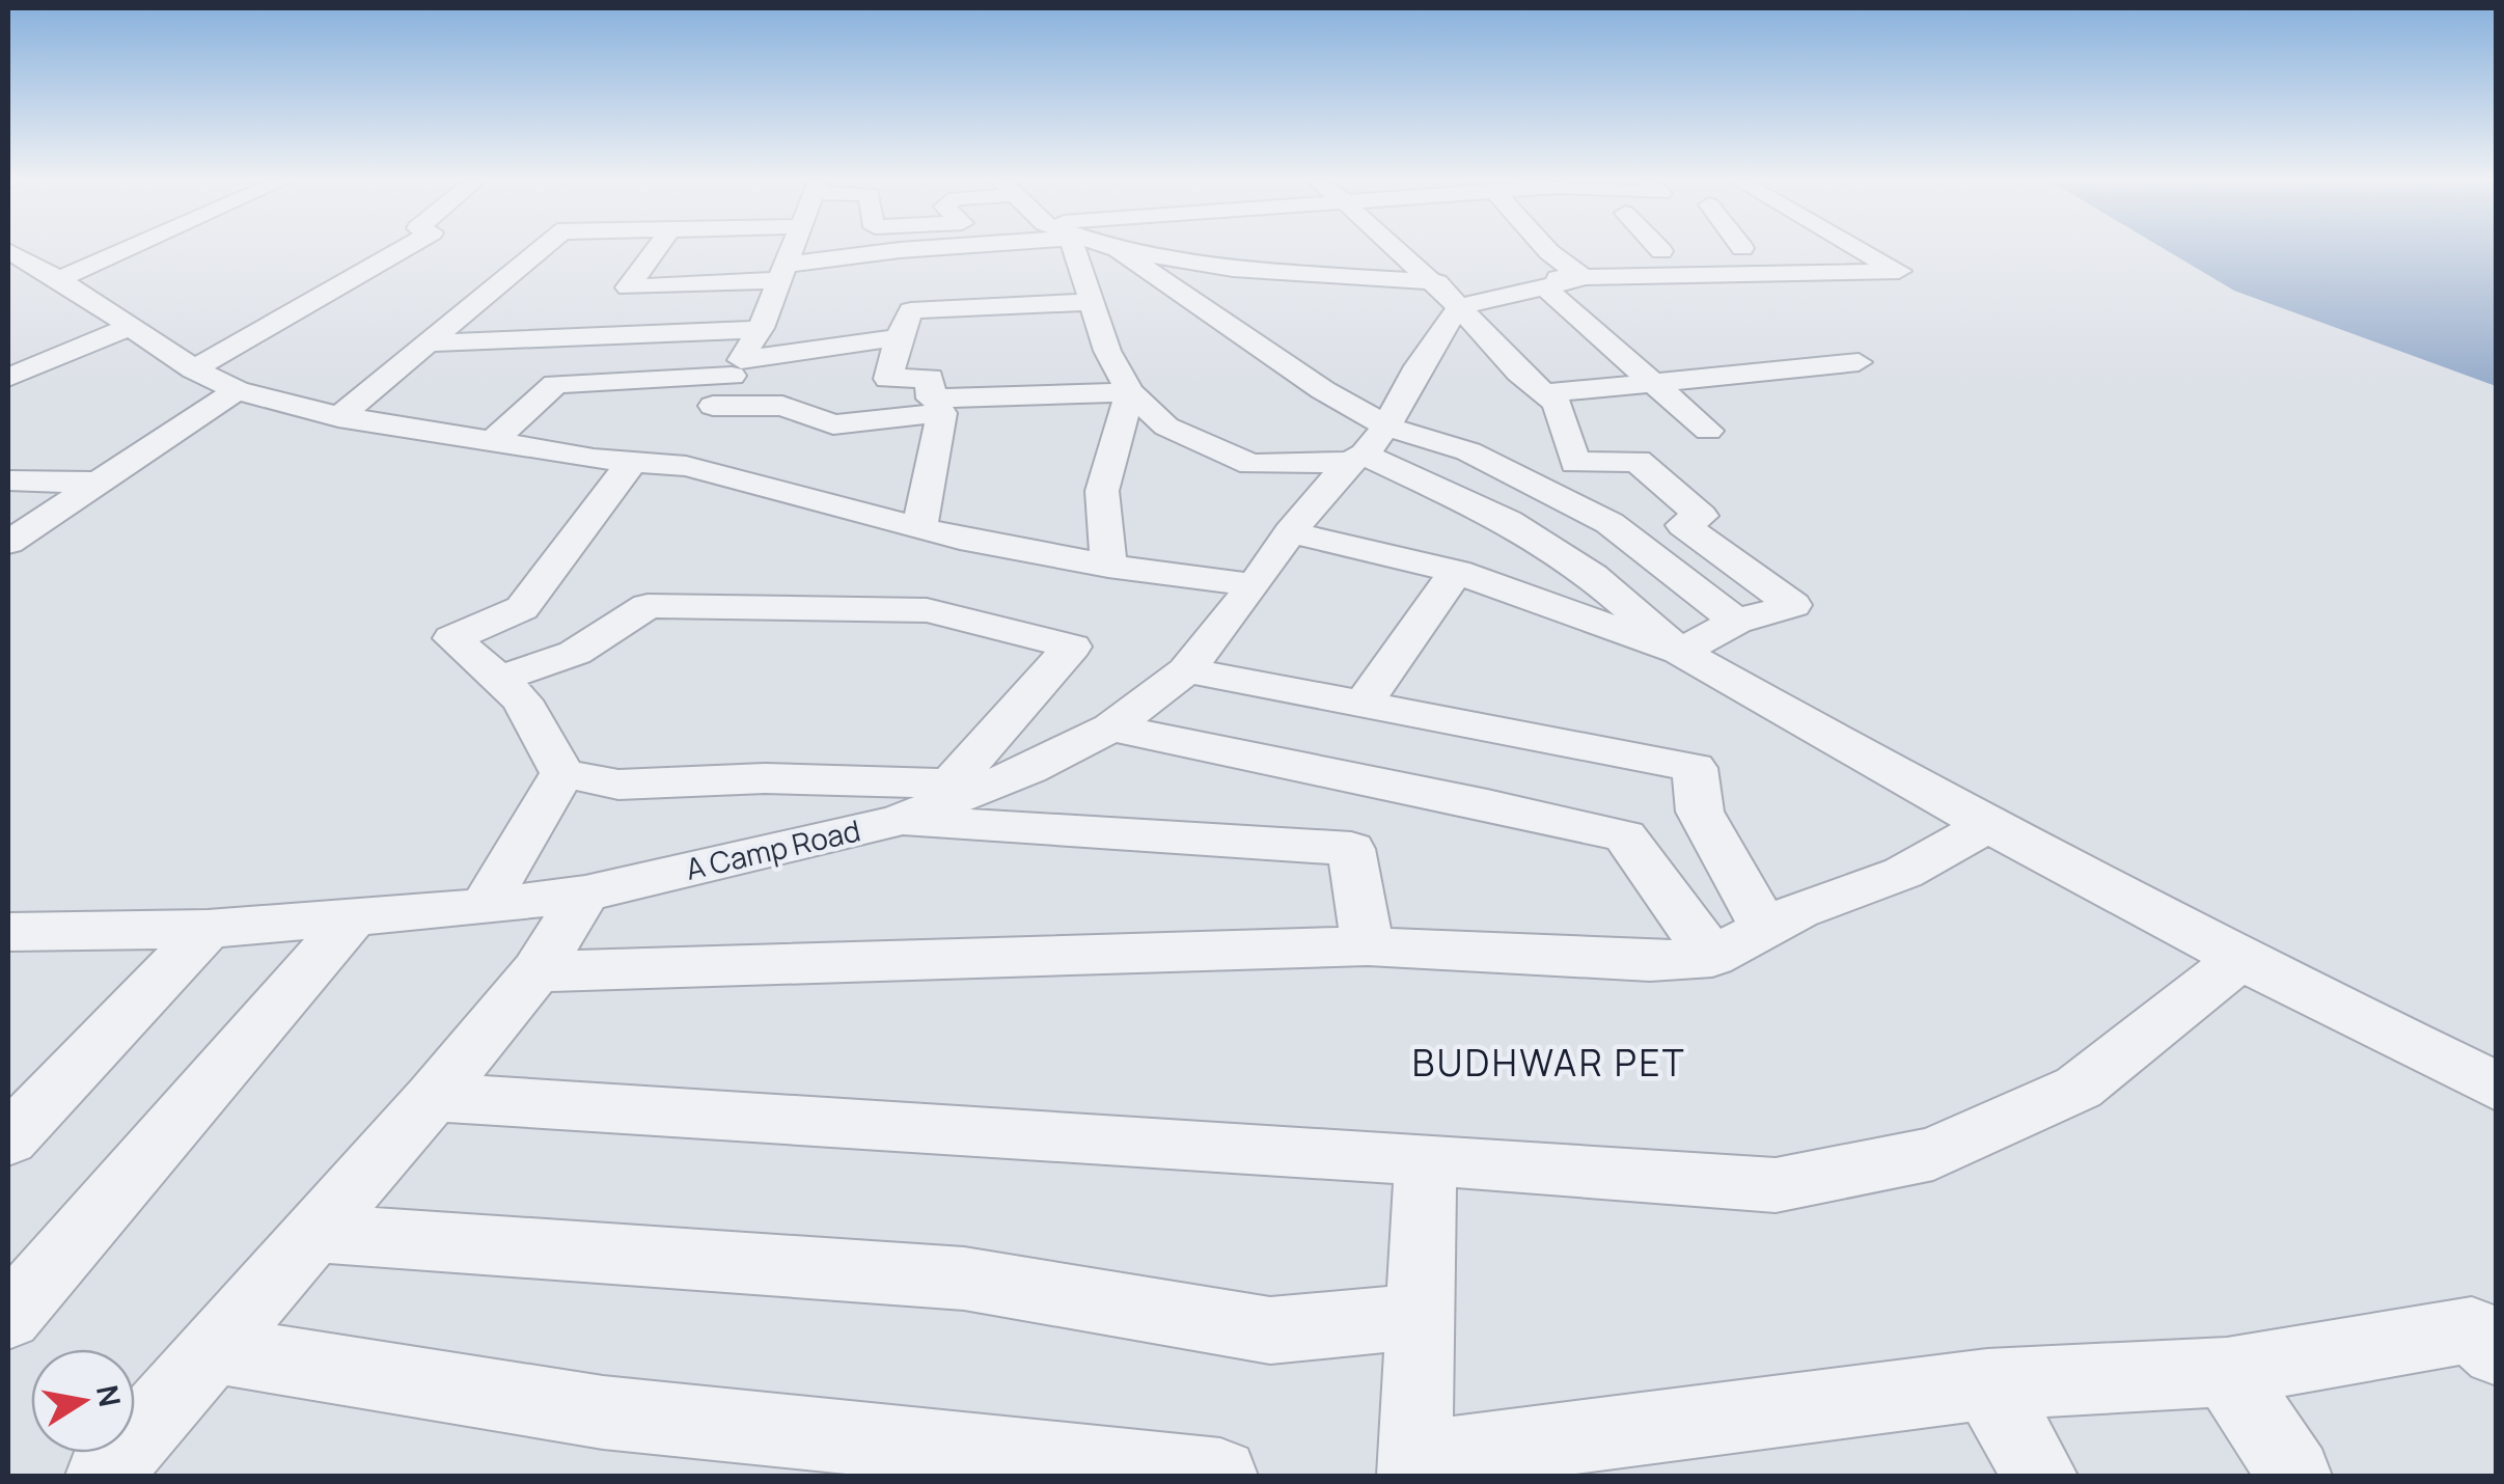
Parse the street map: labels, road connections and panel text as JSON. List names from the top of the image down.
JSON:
{
  "streets": {
    "street": ["A Camp Road"]
  },
  "districts": ["BUDHWAR PET"],
  "north": "right"
}
